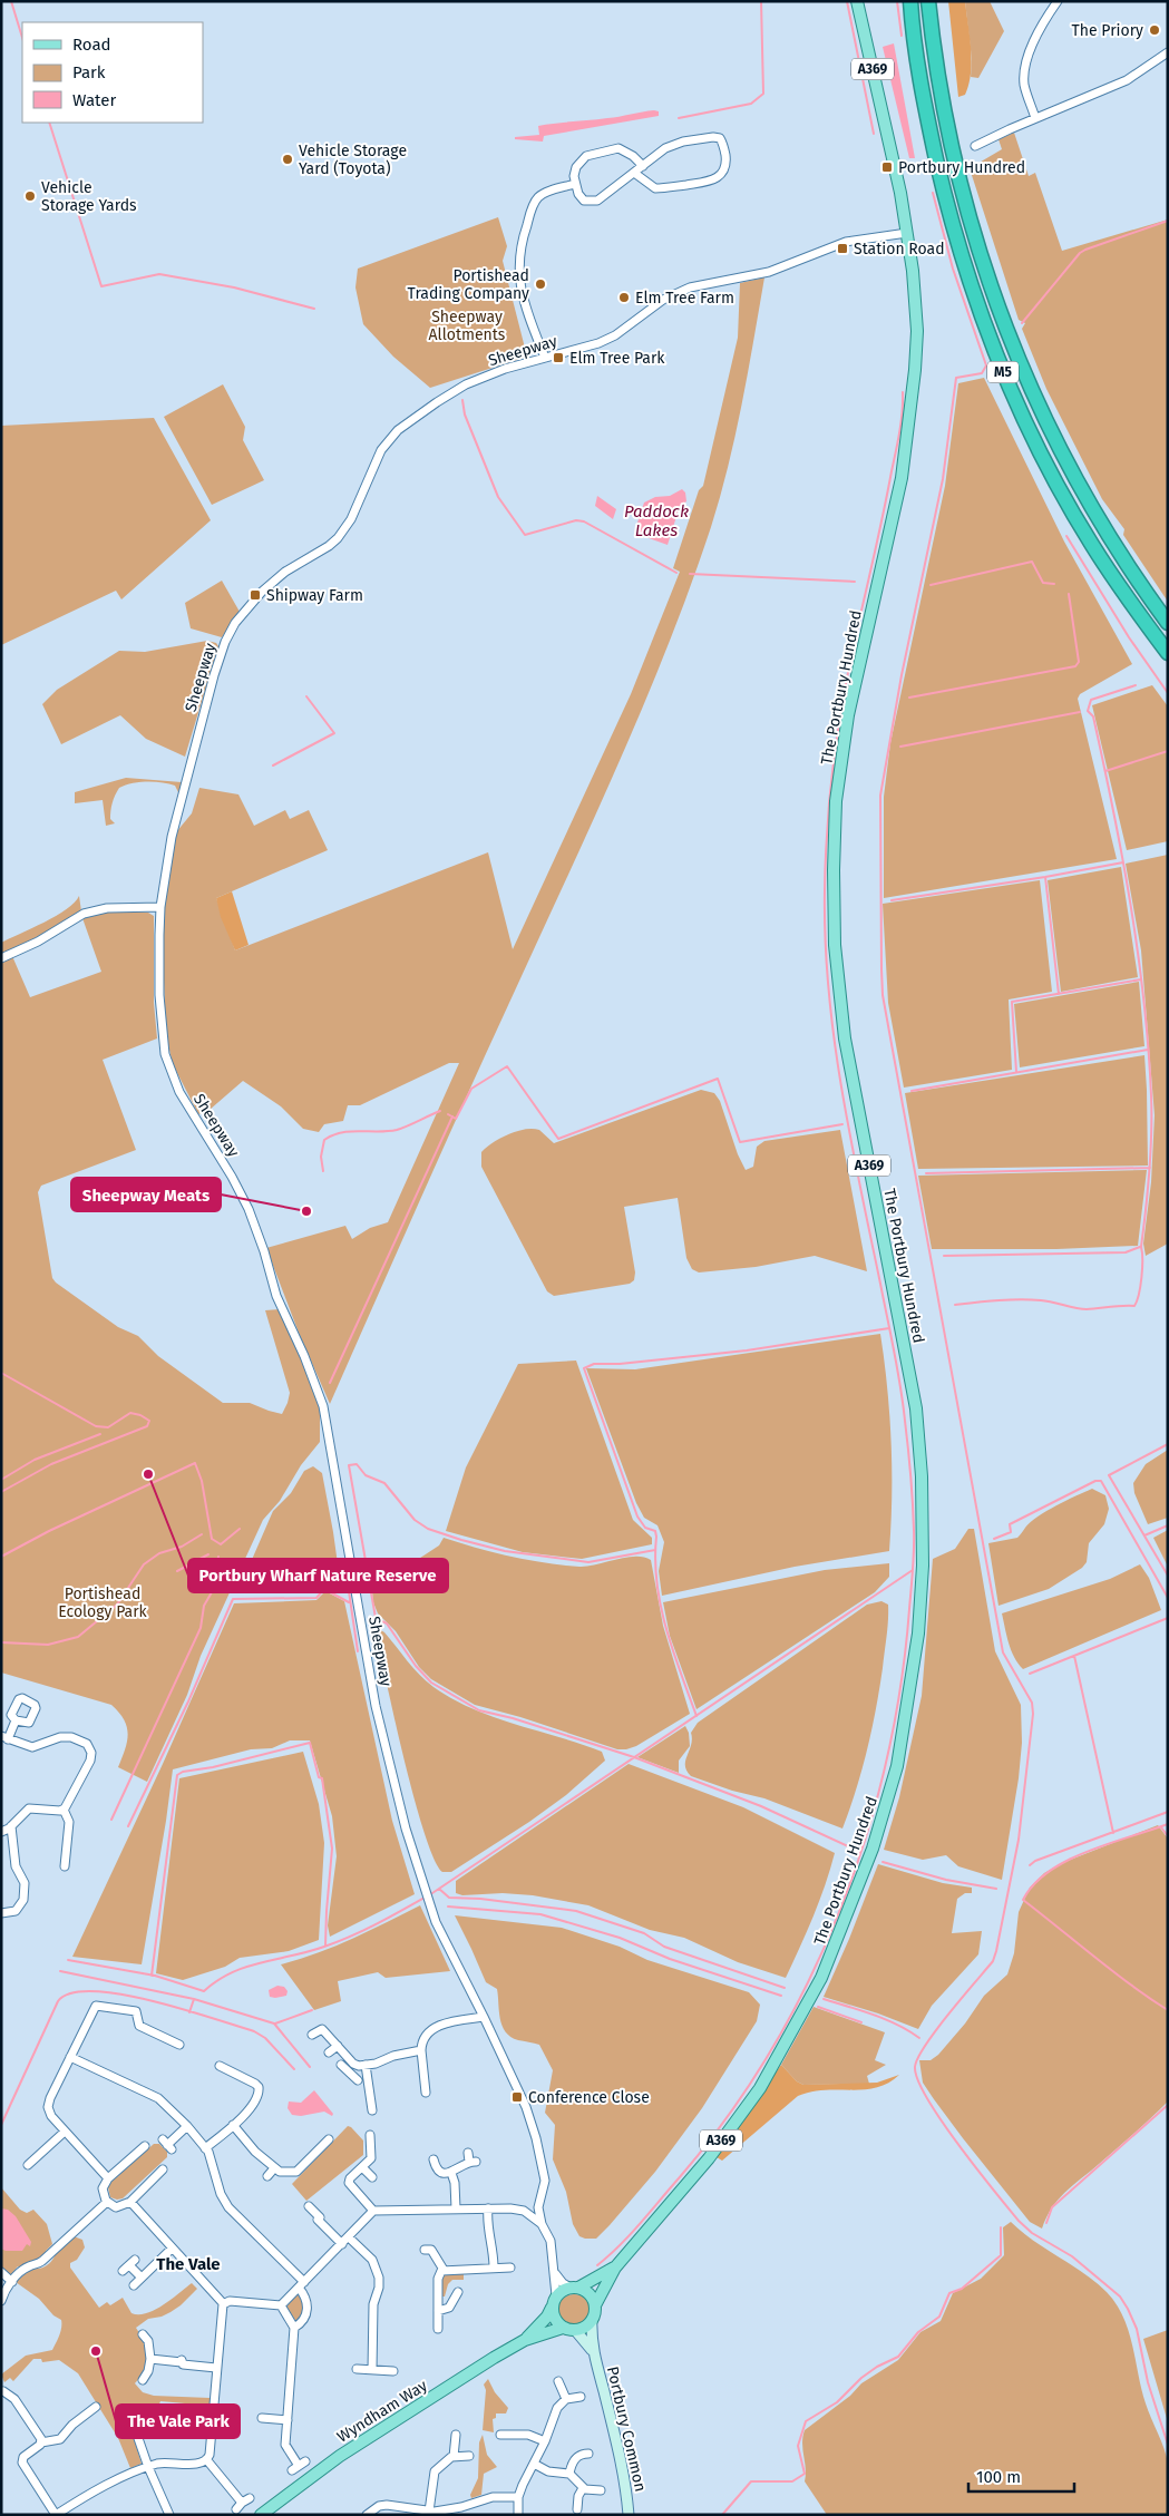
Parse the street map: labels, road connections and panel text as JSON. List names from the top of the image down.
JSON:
{
  "streets": {
    "highway": ["M5"],
    "main road": [
      "A369",
      "The Portbury Hundred",
      "Wyndham Way",
      "Portbury Common"
    ],
    "street": ["Sheepway"]
  },
  "crossings": [
    ["Sheepway", "The Portbury Hundred"],
    ["Sheepway", "Wyndham Way"],
    ["Sheepway", "Portbury Common"],
    ["The Portbury Hundred", "Wyndham Way"],
    ["The Portbury Hundred", "Portbury Common"],
    ["Wyndham Way", "Portbury Common"]
  ],
  "districts": ["The Vale"],
  "water": ["Paddock Lakes"],
  "parks": ["Sheepway Allotments", "Portishead Ecology Park"],
  "places": {
    "other": [
      "The Priory",
      "Vehicle Storage Yard (Toyota)",
      "Vehicle Storage Yards",
      "Portishead Trading Company",
      "Elm Tree Farm",
      "Sheepway Meats",
      "Portbury Wharf Nature Reserve",
      "The Vale Park"
    ],
    "transit": [
      "Portbury Hundred",
      "Station Road",
      "Elm Tree Park",
      "Shipway Farm",
      "Conference Close"
    ]
  },
  "legend": ["Road", "Park", "Water"],
  "scale_bar": "100 m"
}
